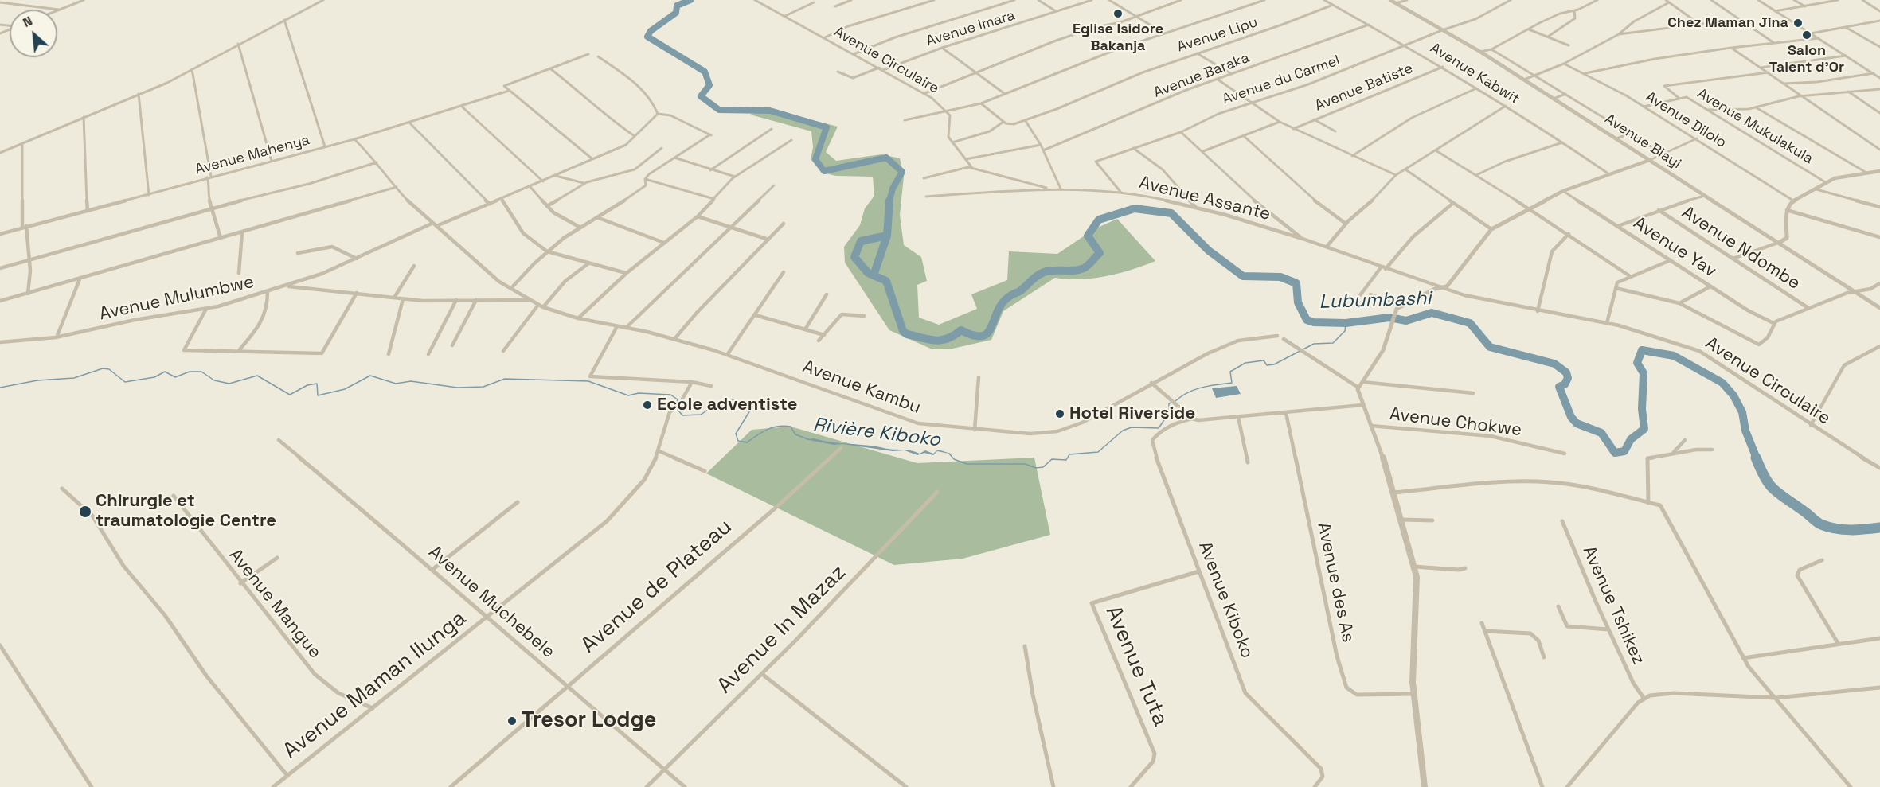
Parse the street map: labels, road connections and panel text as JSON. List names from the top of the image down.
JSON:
{
  "streets": {
    "street": [
      "Avenue Imara",
      "Avenue Lipu",
      "Avenue Circulaire",
      "Avenue Kabwit",
      "Avenue Baraka",
      "Avenue du Carmel",
      "Avenue Batiste",
      "Avenue Dilolo",
      "Avenue Mukulakula",
      "Avenue Biayi",
      "Avenue Mahenya",
      "Avenue Assante",
      "Avenue Yav",
      "Avenue Ndombe",
      "Avenue Mulumbwe",
      "Avenue Kambu",
      "Avenue Chokwe",
      "Avenue des As",
      "Avenue de Plateau",
      "Avenue Kiboko",
      "Avenue Muchebele",
      "Avenue Mangue",
      "Avenue Tshikez",
      "Avenue In Mazaz",
      "Avenue Tuta",
      "Avenue Maman Ilunga"
    ]
  },
  "crossings": [
    ["Avenue Imara", "Avenue Circulaire"],
    ["Avenue Lipu", "Avenue Circulaire"],
    ["Avenue Lipu", "Avenue Kabwit"],
    ["Avenue Circulaire", "Avenue Assante"],
    ["Avenue Kabwit", "Avenue Baraka"],
    ["Avenue Kabwit", "Avenue du Carmel"],
    ["Avenue Kabwit", "Avenue Batiste"],
    ["Avenue du Carmel", "Avenue Biayi"],
    ["Avenue du Carmel", "Avenue Assante"],
    ["Avenue Dilolo", "Avenue Mukulakula"],
    ["Avenue Mahenya", "Avenue Kambu"],
    ["Avenue Mulumbwe", "Avenue Kambu"],
    ["Avenue de Plateau", "Avenue Muchebele"],
    ["Avenue Kiboko", "Avenue Tuta"],
    ["Avenue Muchebele", "Avenue In Mazaz"],
    ["Avenue Muchebele", "Avenue Maman Ilunga"],
    ["Avenue Mangue", "Avenue Maman Ilunga"]
  ],
  "water": ["Lubumbashi", "Rivière Kiboko"],
  "places": [
    "Eglise Isidore Bakanja",
    "Chez Maman Jina",
    "Salon Talent d'Or",
    "Ecole adventiste",
    "Hotel Riverside",
    "Chirurgie et traumatologie Centre",
    "Tresor Lodge"
  ],
  "north": "top left"
}
